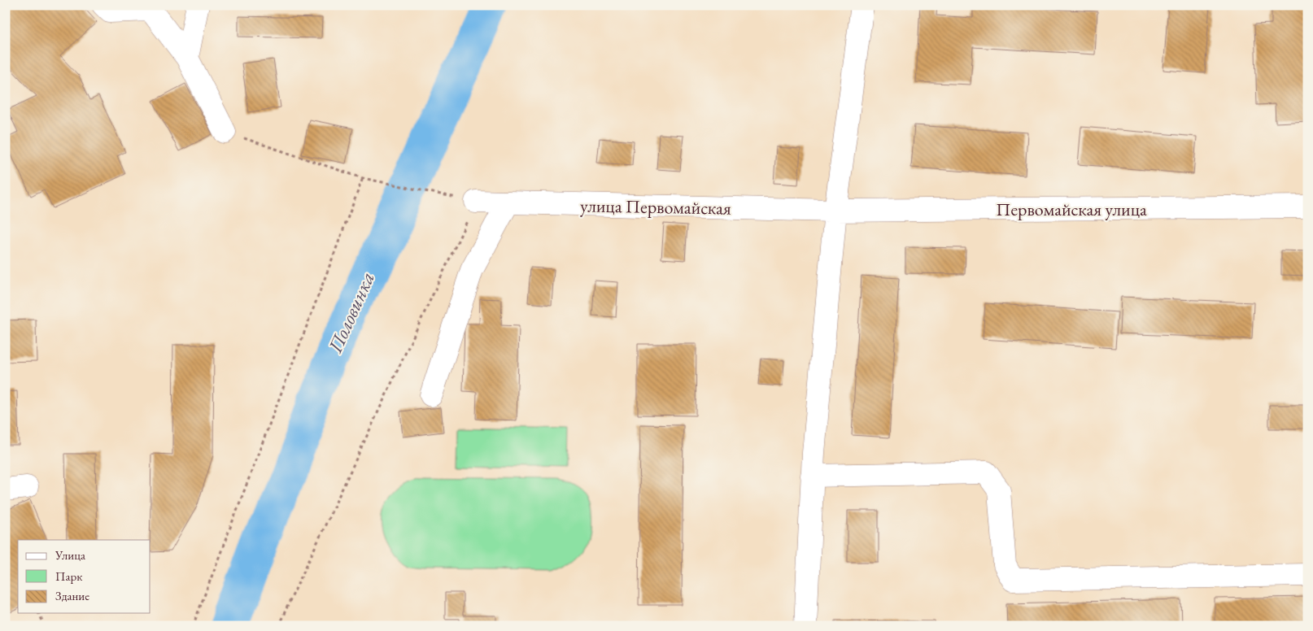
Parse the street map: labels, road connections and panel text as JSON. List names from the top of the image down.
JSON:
{
  "streets": {
    "street": ["улица Первомайская", "Первомайская улица"]
  },
  "crossings": [
    ["улица Первомайская", "Первомайская улица"]
  ],
  "water": ["Половинка"],
  "legend": ["Улица", "Парк", "Здание"]
}
